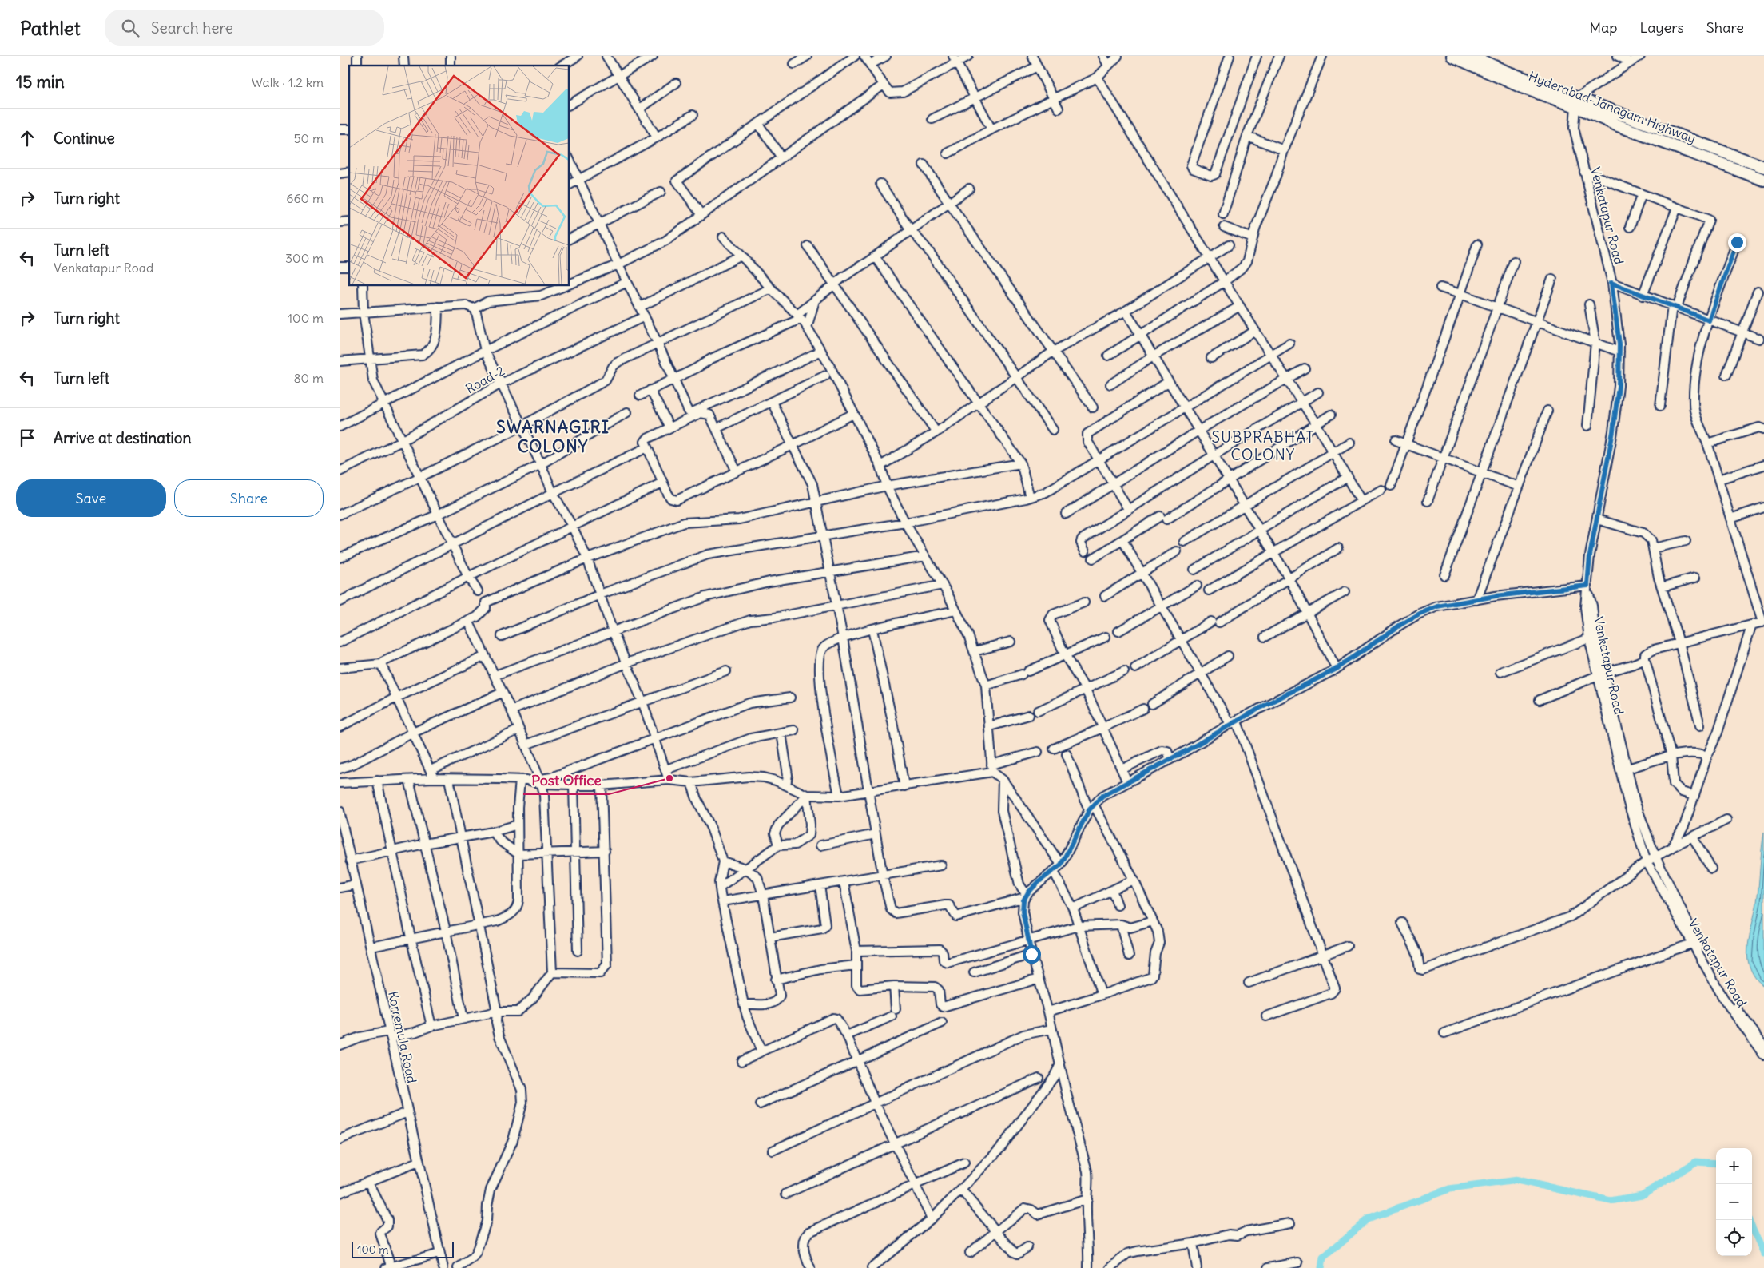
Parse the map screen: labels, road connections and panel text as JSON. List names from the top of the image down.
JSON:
{
  "streets": {
    "highway": ["Hyderabad-Janagam Highway"],
    "street": ["Venkatapur Road", "Road-2", "Korremula Road"]
  },
  "crossings": [
    ["Hyderabad-Janagam Highway", "Venkatapur Road"]
  ],
  "districts": ["SWARNAGIRI COLONY", "SUBPRABHAT COLONY"],
  "places": ["Post Office"],
  "scale_bar": "100 m",
  "page": {
    "header": "Pathlet",
    "search": "Search here",
    "nav": ["Map", "Layers", "Share"],
    "heading": ["15 min", "Walk · 1.2 km"],
    "list": [
      ["Continue", "50 m"],
      ["Turn right", "660 m"],
      ["Turn left", "Venkatapur Road", "300 m"],
      ["Turn right", "100 m"],
      ["Turn left", "80 m"],
      "Arrive at destination"
    ],
    "buttons": ["Save", "Share"],
    "map_buttons": ["+", "−"],
    "scale": "100 m"
  }
}
